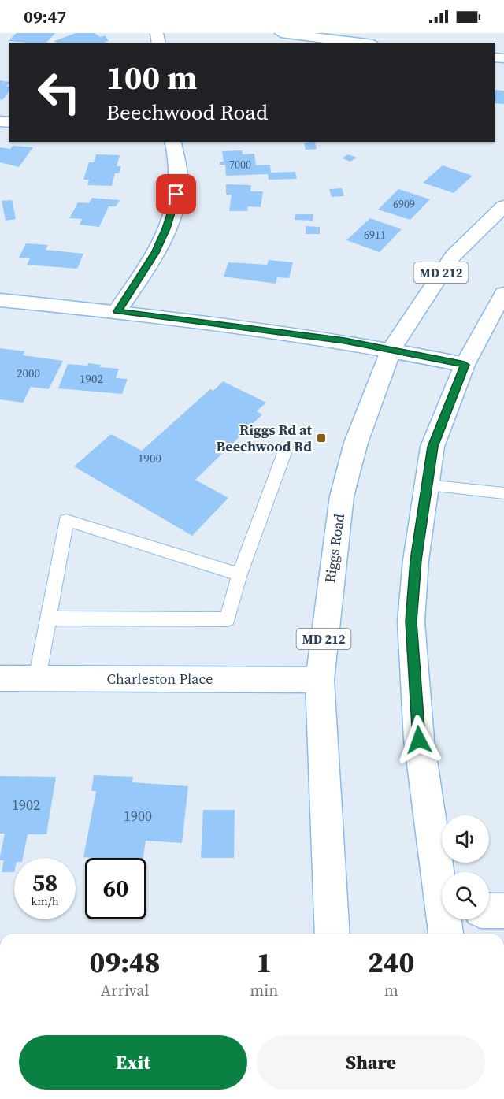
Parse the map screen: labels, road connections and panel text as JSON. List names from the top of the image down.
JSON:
{
  "streets": {
    "main road": ["MD 212", "Riggs Road", "Charleston Place"]
  },
  "crossings": [
    ["Riggs Road", "Charleston Place"]
  ],
  "places": {
    "transit": ["Riggs Rd at Beechwood Rd"]
  },
  "house_numbers": [
    "7000",
    "6909",
    "6911",
    "2000",
    "1902",
    "1900",
    "1902",
    "1900"
  ],
  "page": {
    "status": "09:47",
    "turn": ["100 m", "Beechwood Road"],
    "speed": "58 km/h",
    "limit": "60",
    "eta": [
      "09:48",
      "Arrival",
      "1",
      "min",
      "240",
      "m"
    ],
    "buttons": ["Exit", "Share"]
  }
}
